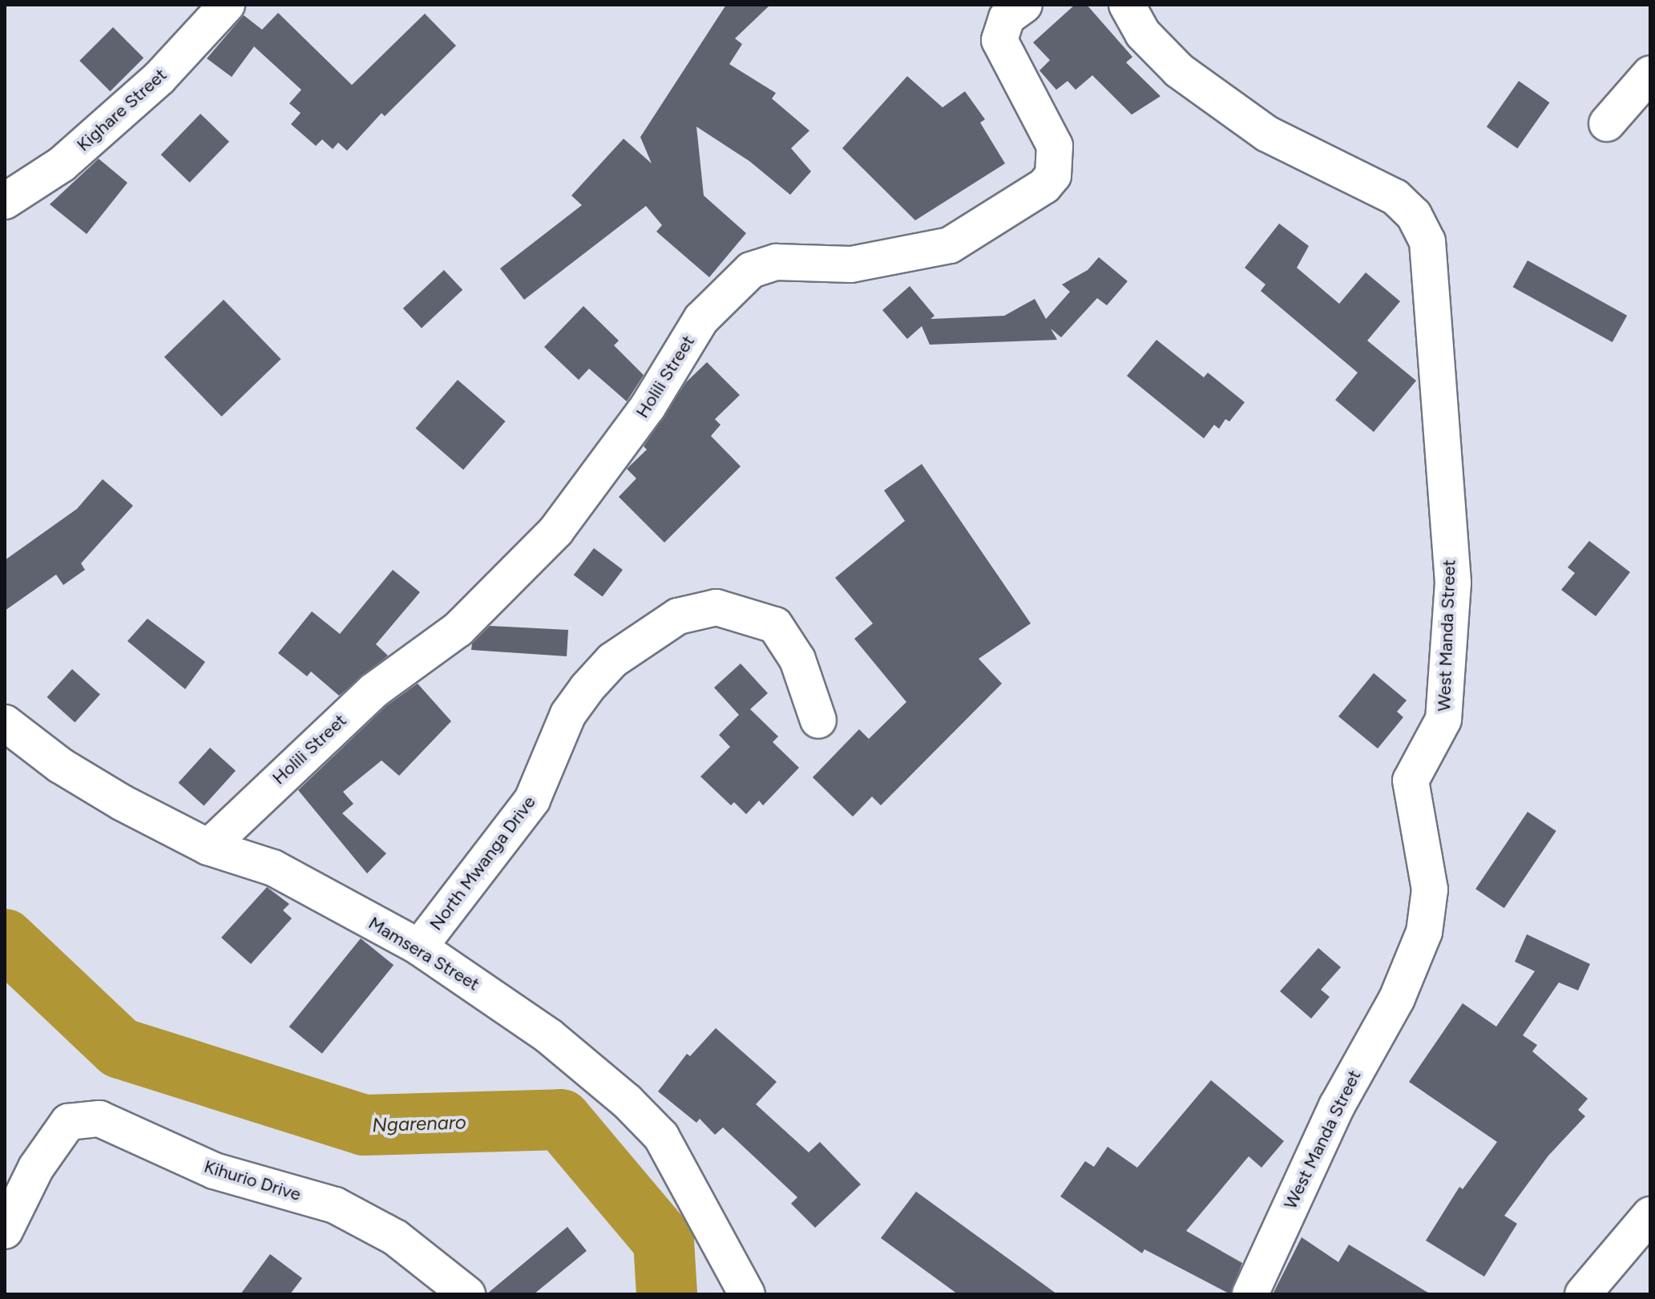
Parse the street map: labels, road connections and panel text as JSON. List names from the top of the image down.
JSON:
{
  "streets": {
    "street": [
      "Kighare Street",
      "Holili Street",
      "West Manda Street",
      "North Mwanga Drive",
      "Mamsera Street",
      "Kihurio Drive"
    ]
  },
  "crossings": [
    ["Holili Street", "Mamsera Street"],
    ["North Mwanga Drive", "Mamsera Street"]
  ],
  "water": ["Ngarenaro"]
}
